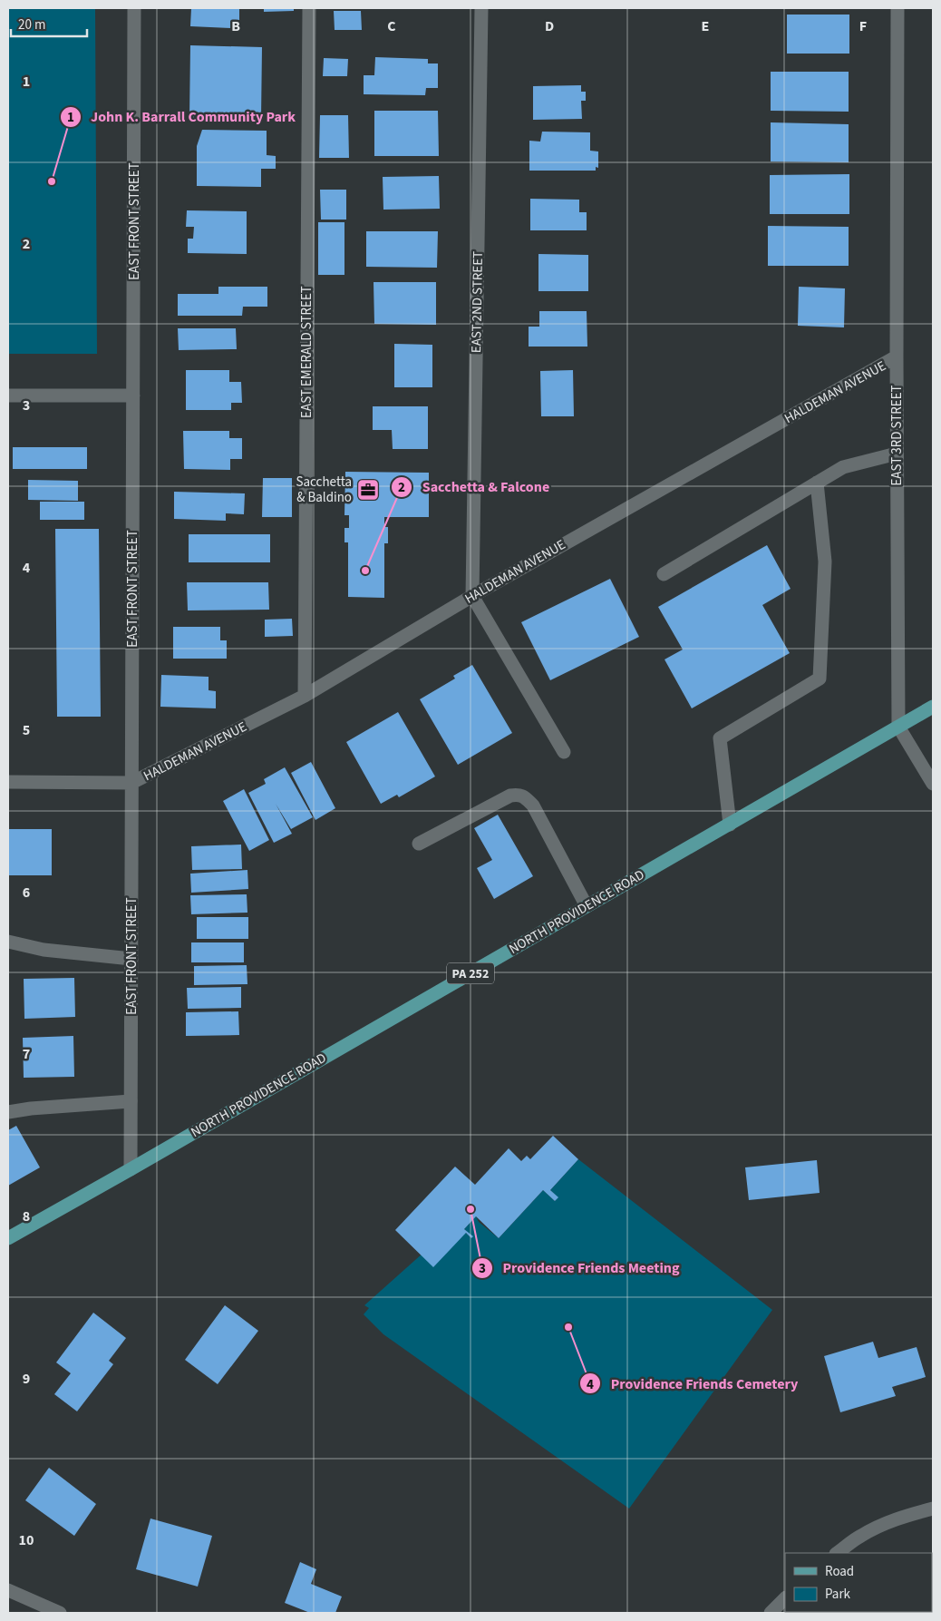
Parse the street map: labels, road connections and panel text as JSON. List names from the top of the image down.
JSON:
{
  "streets": {
    "main road": ["NORTH PROVIDENCE ROAD", "PA 252"],
    "street": [
      "EAST FRONT STREET",
      "EAST 2ND STREET",
      "EAST EMERALD STREET",
      "HALDEMAN AVENUE",
      "EAST 3RD STREET"
    ]
  },
  "crossings": [
    ["EAST FRONT STREET", "HALDEMAN AVENUE"],
    ["EAST FRONT STREET", "NORTH PROVIDENCE ROAD"],
    ["EAST 2ND STREET", "HALDEMAN AVENUE"],
    ["EAST EMERALD STREET", "HALDEMAN AVENUE"],
    ["HALDEMAN AVENUE", "EAST 3RD STREET"],
    ["EAST 3RD STREET", "NORTH PROVIDENCE ROAD"]
  ],
  "places": {
    "other": [
      "John K. Barrall Community Park",
      "Sacchetta & Falcone",
      "Providence Friends Meeting",
      "Providence Friends Cemetery"
    ],
    "office": ["Sacchetta & Baldino"]
  },
  "legend": ["Road", "Park"],
  "scale_bar": "20 m",
  "grid": {
    "columns": [
      "B",
      "C",
      "D",
      "E",
      "F"
    ],
    "rows": [
      "1",
      "2",
      "3",
      "4",
      "5",
      "6",
      "7",
      "8",
      "9",
      "10"
    ]
  }
}
